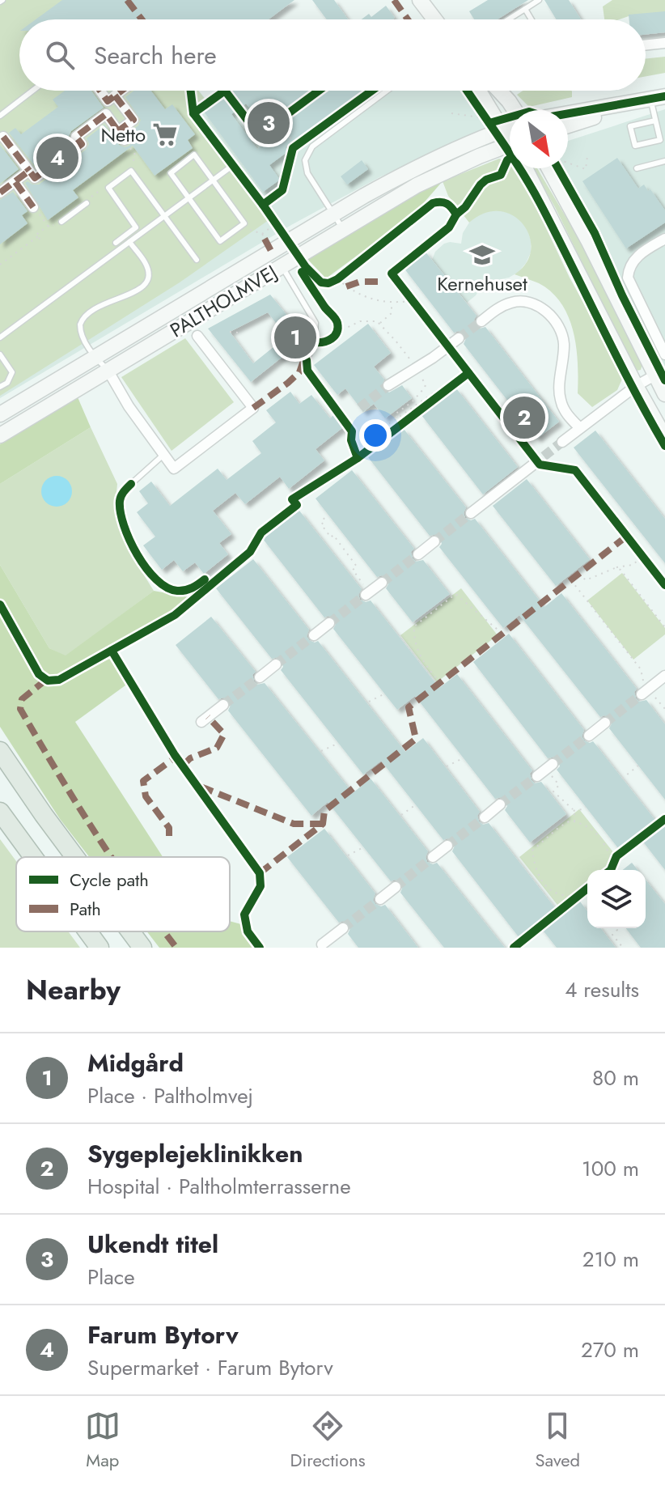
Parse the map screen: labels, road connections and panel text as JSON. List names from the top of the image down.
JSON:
{
  "streets": {
    "street": ["PALTHOLMVEJ"]
  },
  "places": {
    "supermarket": ["Netto"],
    "school or university": ["Kernehuset"]
  },
  "legend": ["Cycle path", "Path"],
  "north": "bottom right",
  "page": {
    "search": "Search here",
    "pins": [
      "3",
      "4",
      "1",
      "2"
    ],
    "heading": ["Nearby", "4 results"],
    "list": [
      {
        "mark": "1",
        "name": "Midgård",
        "note": "Place · Paltholmvej",
        "value": "80 m"
      },
      {
        "mark": "2",
        "name": "Sygeplejeklinikken",
        "note": "Hospital · Paltholmterrasserne",
        "value": "100 m"
      },
      {
        "mark": "3",
        "name": "Ukendt titel",
        "note": "Place",
        "value": "210 m"
      },
      {
        "mark": "4",
        "name": "Farum Bytorv",
        "note": "Supermarket · Farum Bytorv",
        "value": "270 m"
      }
    ],
    "nav": ["Map", "Directions", "Saved"]
  }
}
